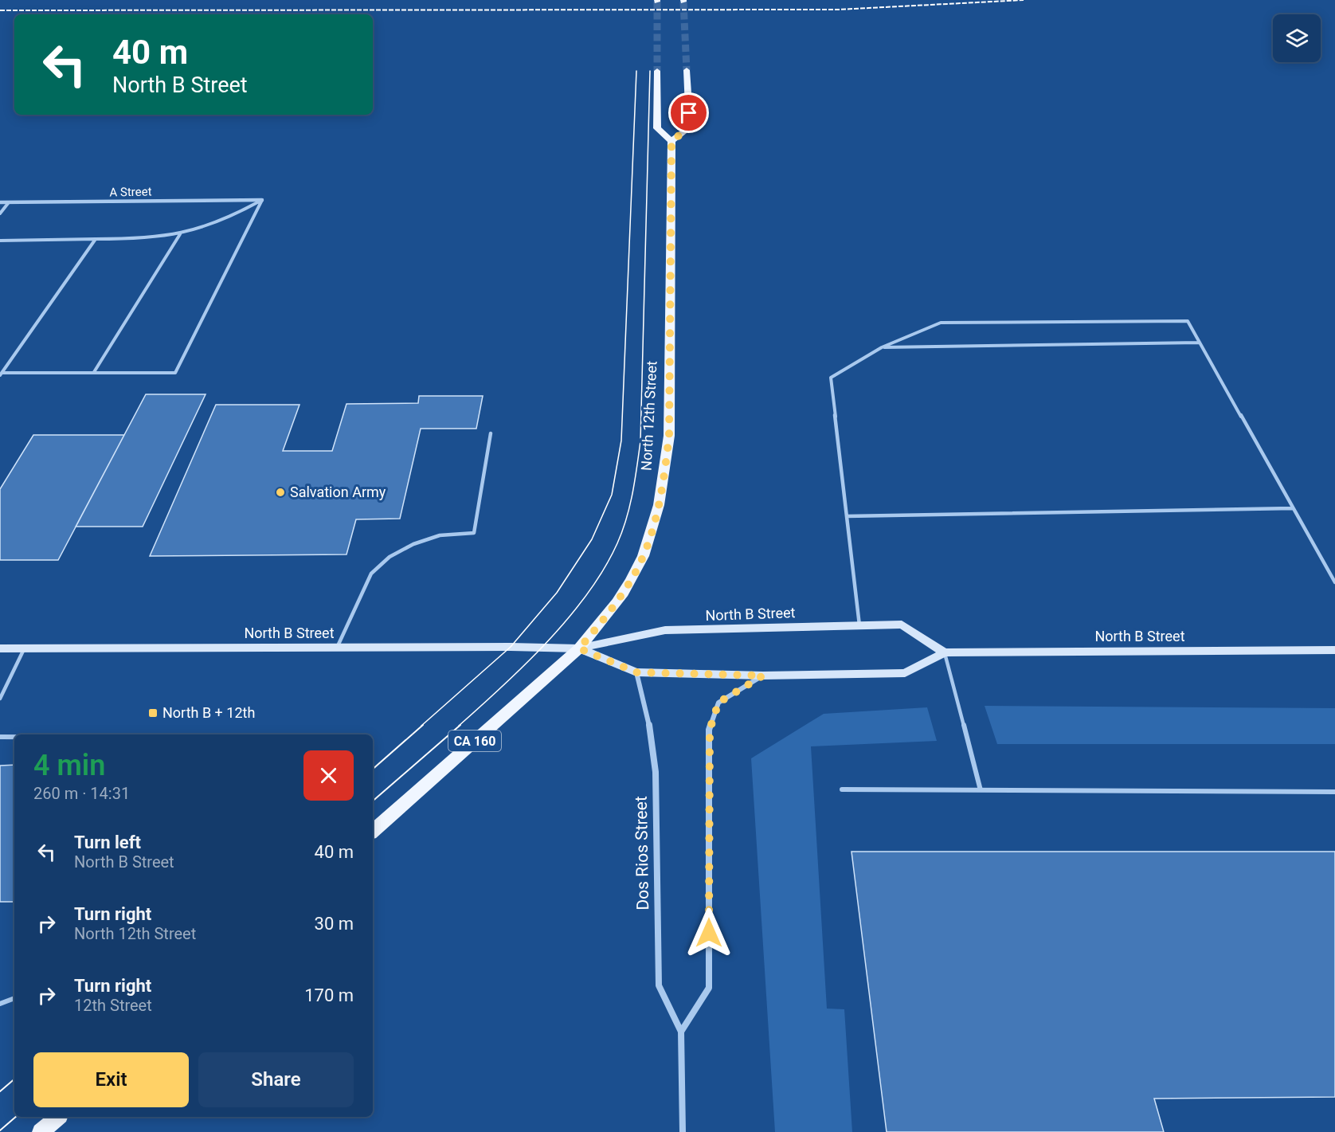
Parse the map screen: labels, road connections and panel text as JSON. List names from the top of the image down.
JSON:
{
  "streets": {
    "main road": ["North 12th Street", "CA 160"],
    "street": ["A Street", "North B Street", "Dos Rios Street"]
  },
  "crossings": [
    ["North 12th Street", "North B Street"],
    ["North B Street", "Dos Rios Street"]
  ],
  "places": {
    "other": ["Salvation Army"],
    "transit": ["North B + 12th"]
  },
  "page": {
    "turn": ["40 m", "North B Street"],
    "heading": ["4 min", "260 m · 14:31"],
    "list": [
      {
        "name": "Turn left",
        "note": "North B Street",
        "value": "40 m"
      },
      {
        "name": "Turn right",
        "note": "North 12th Street",
        "value": "30 m"
      },
      {
        "name": "Turn right",
        "note": "12th Street",
        "value": "170 m"
      }
    ],
    "buttons": ["Exit", "Share"]
  }
}
